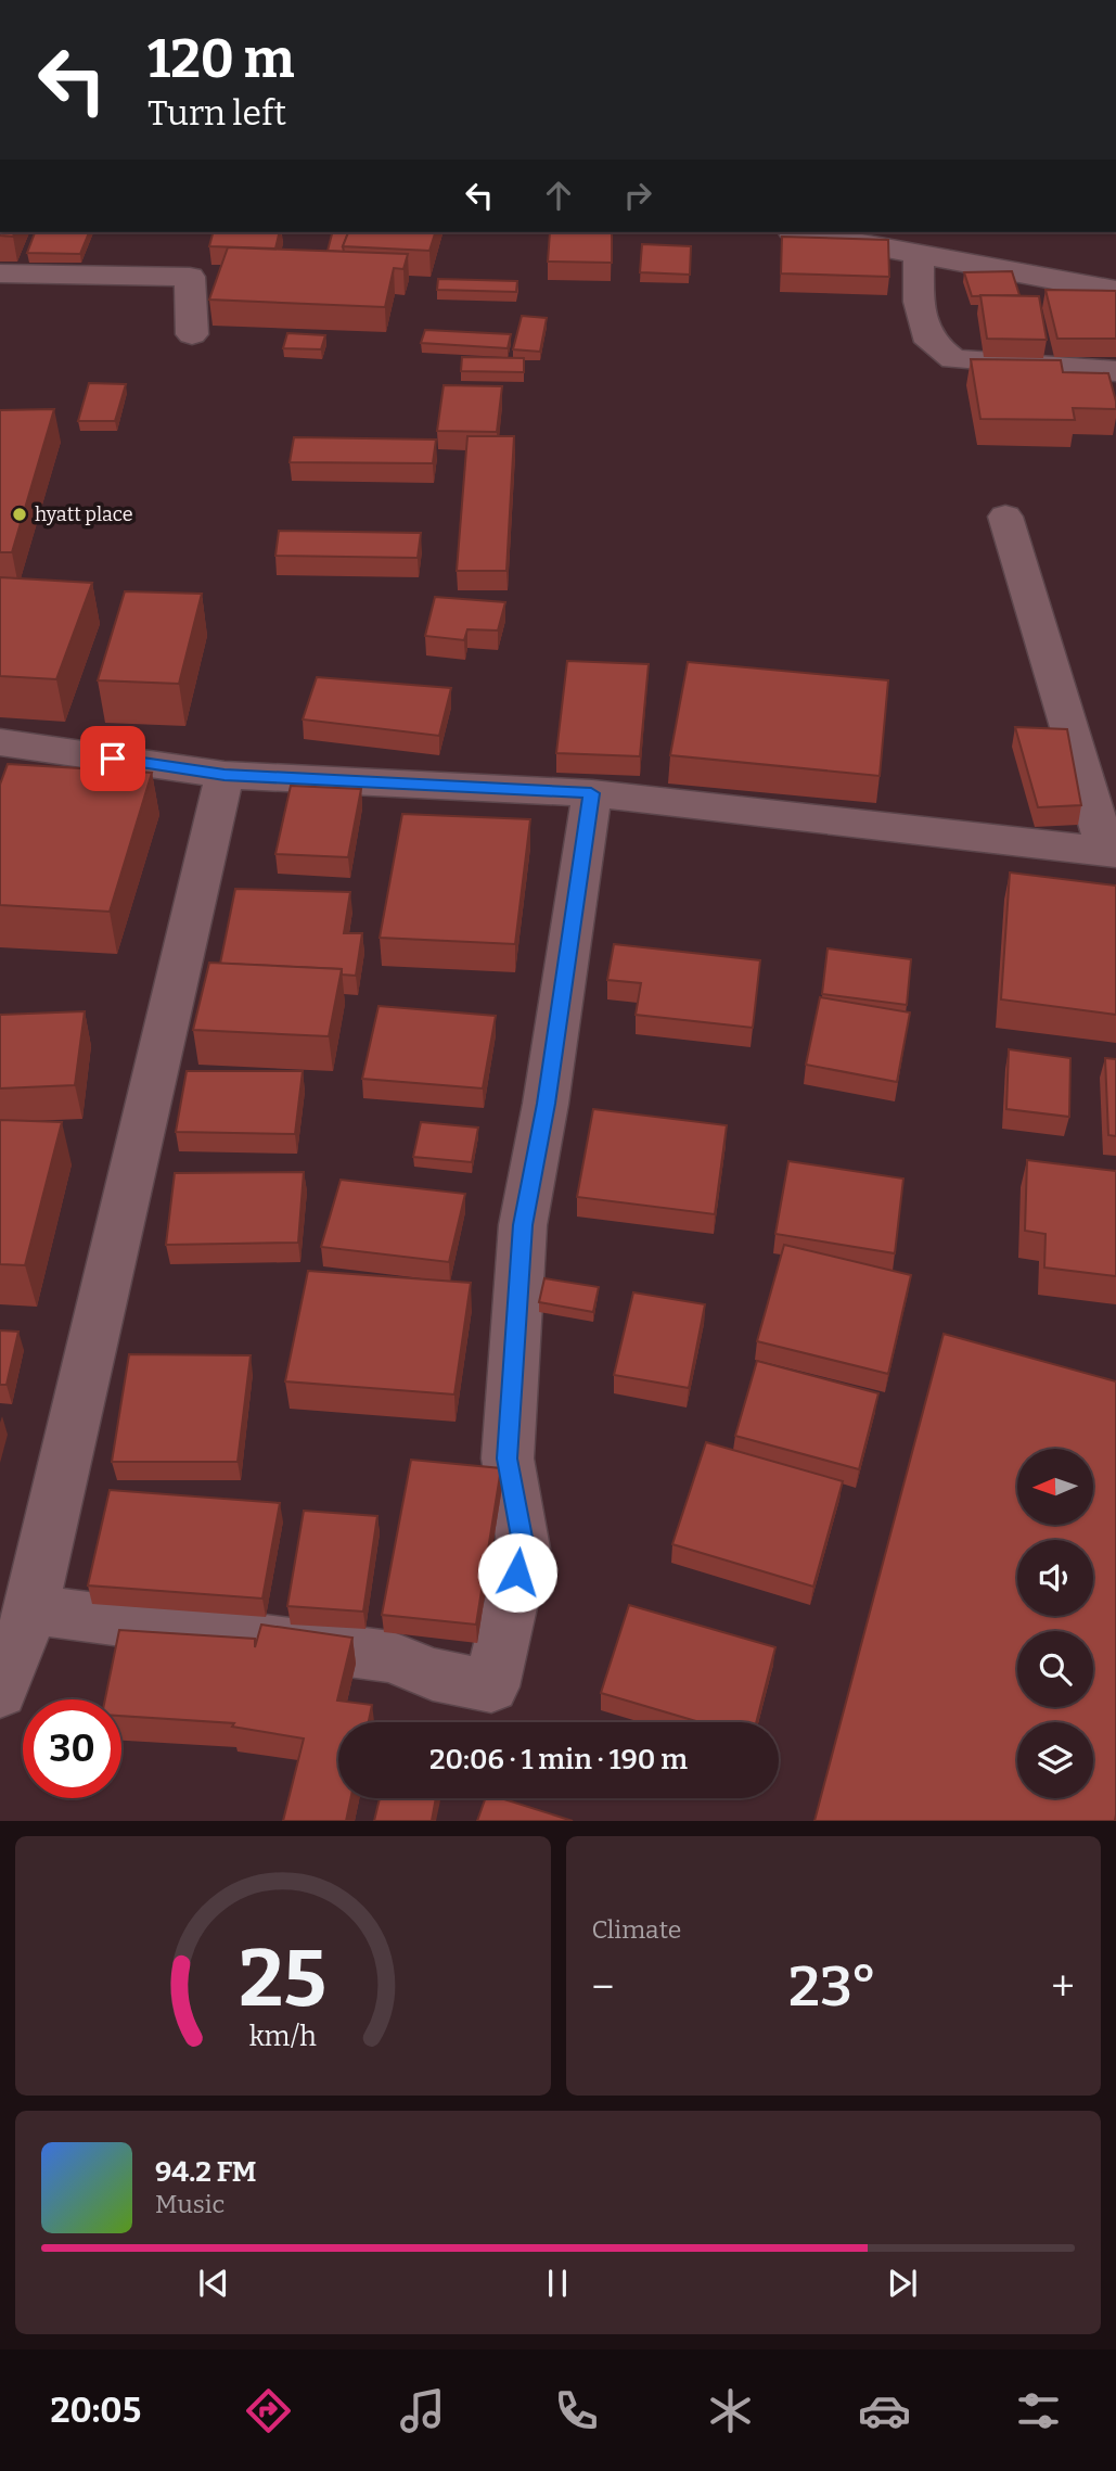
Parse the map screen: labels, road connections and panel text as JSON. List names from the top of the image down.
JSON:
{
  "places": ["hyatt place"],
  "north": "left",
  "page": {
    "turn": ["120 m", "Turn left"],
    "limit": "30",
    "trip": "20:06 · 1 min · 190 m",
    "tile": "Climate",
    "heat": ["−", "23°", "+"],
    "song": ["94.2 FM", "Music"],
    "tabs": "20:05",
    "gauge": ["25", "km/h"]
  }
}
